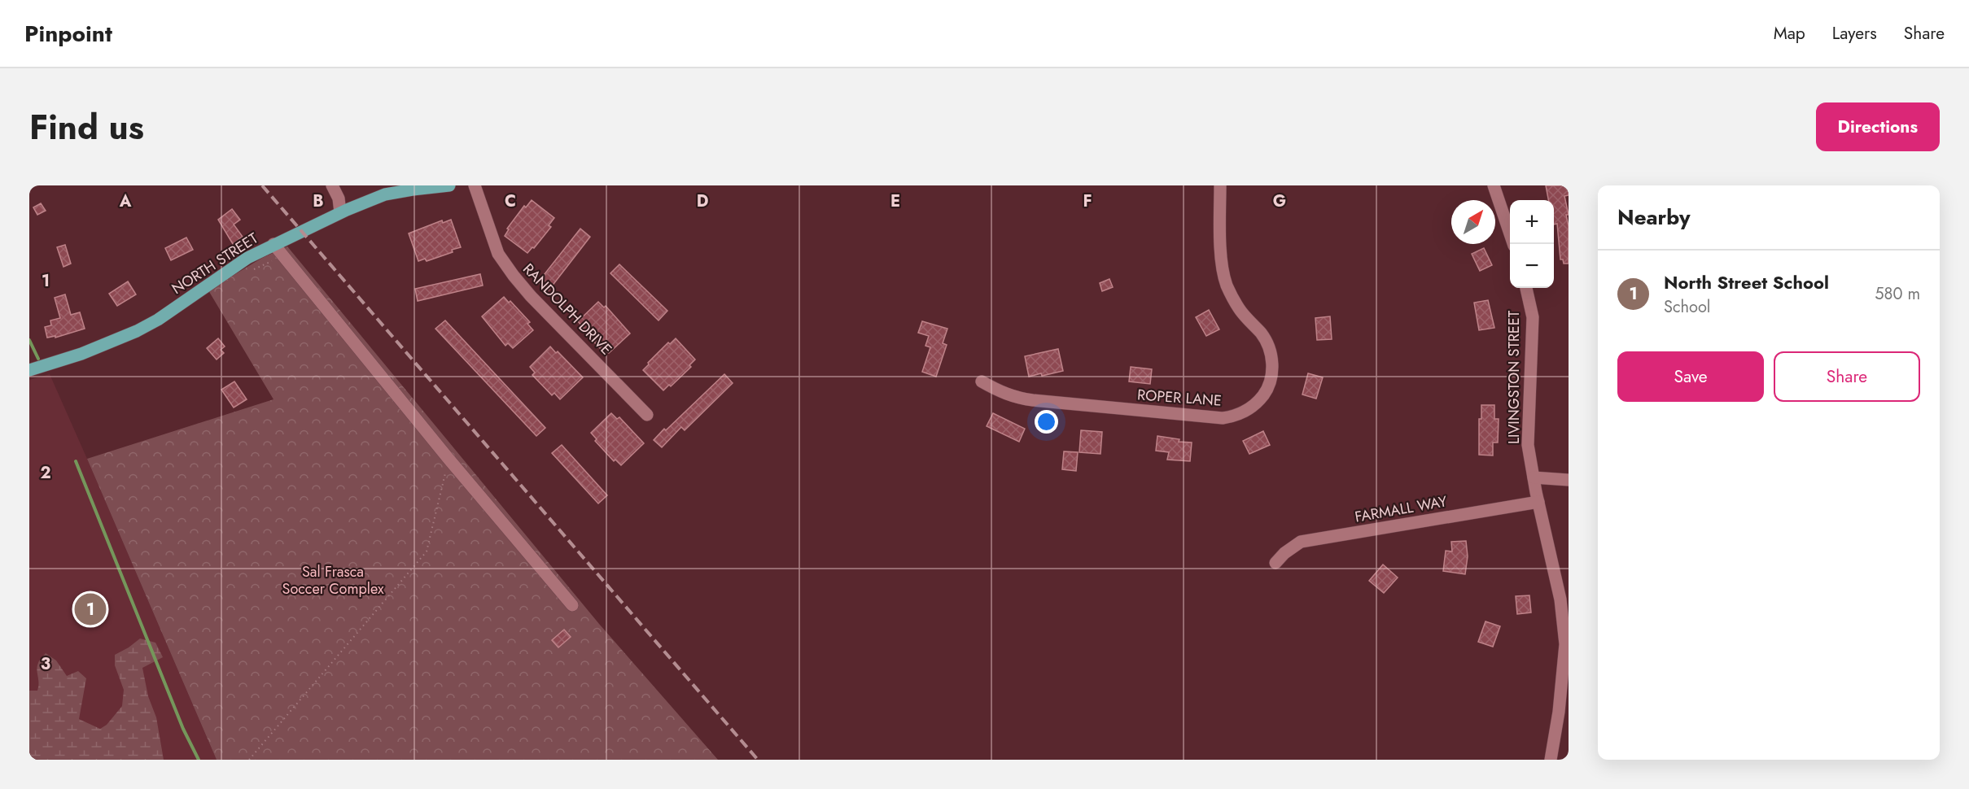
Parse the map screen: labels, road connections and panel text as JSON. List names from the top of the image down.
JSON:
{
  "streets": {
    "main road": ["NORTH STREET"],
    "street": [
      "RANDOLPH DRIVE",
      "LIVINGSTON STREET",
      "ROPER LANE",
      "FARMALL WAY"
    ]
  },
  "crossings": [
    ["LIVINGSTON STREET", "FARMALL WAY"]
  ],
  "parks": ["Sal Frasca Soccer Complex"],
  "north": "top right",
  "page": {
    "header": "Pinpoint",
    "nav": ["Map", "Layers", "Share"],
    "title": "Find us",
    "buttons": [
      "Directions",
      ["Save", "Share"]
    ],
    "heading": "Nearby",
    "map_buttons": ["+", "−"],
    "list": [
      {
        "mark": "1",
        "name": "North Street School",
        "note": "School",
        "value": "580 m"
      }
    ],
    "pins": "1"
  },
  "grid": {
    "columns": [
      "A",
      "B",
      "C",
      "D",
      "E",
      "F",
      "G"
    ],
    "rows": ["1", "2", "3"]
  }
}
